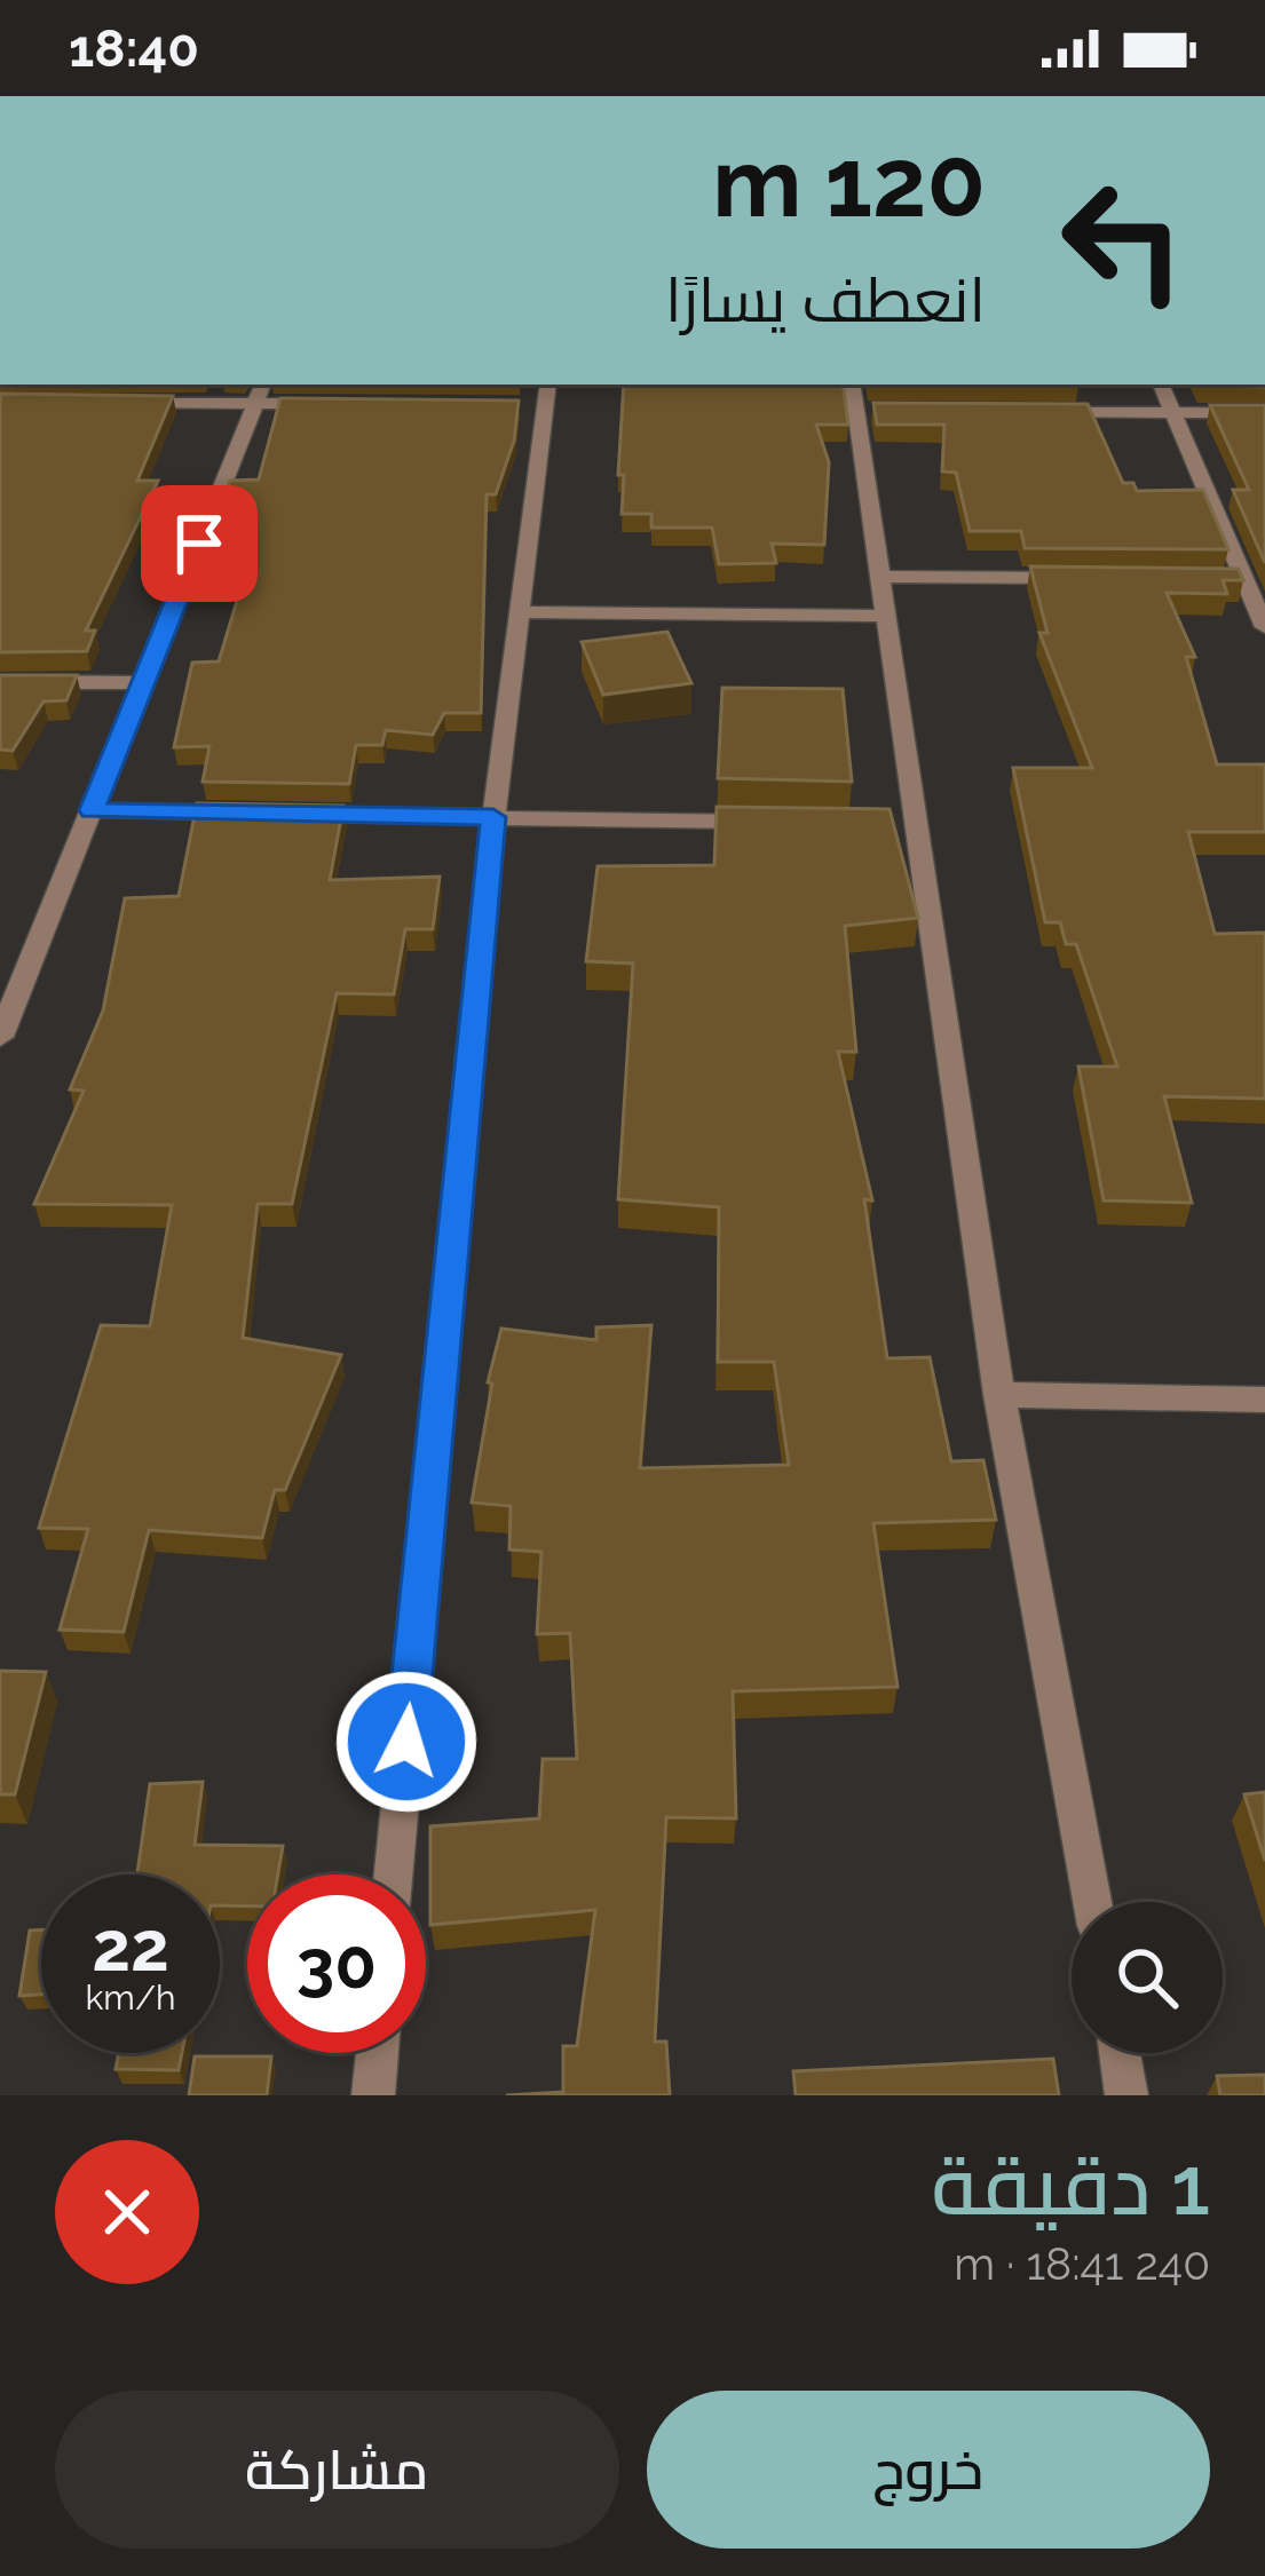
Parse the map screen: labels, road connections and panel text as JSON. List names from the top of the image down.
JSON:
{
  "page": {
    "status": "18:40",
    "turn": ["120 m", "انعطف يسارًا"],
    "speed": "22 km/h",
    "limit": "30",
    "heading": ["1 دقيقة", "240 m · 18:41"],
    "buttons": ["خروج", "مشاركة"]
  }
}
